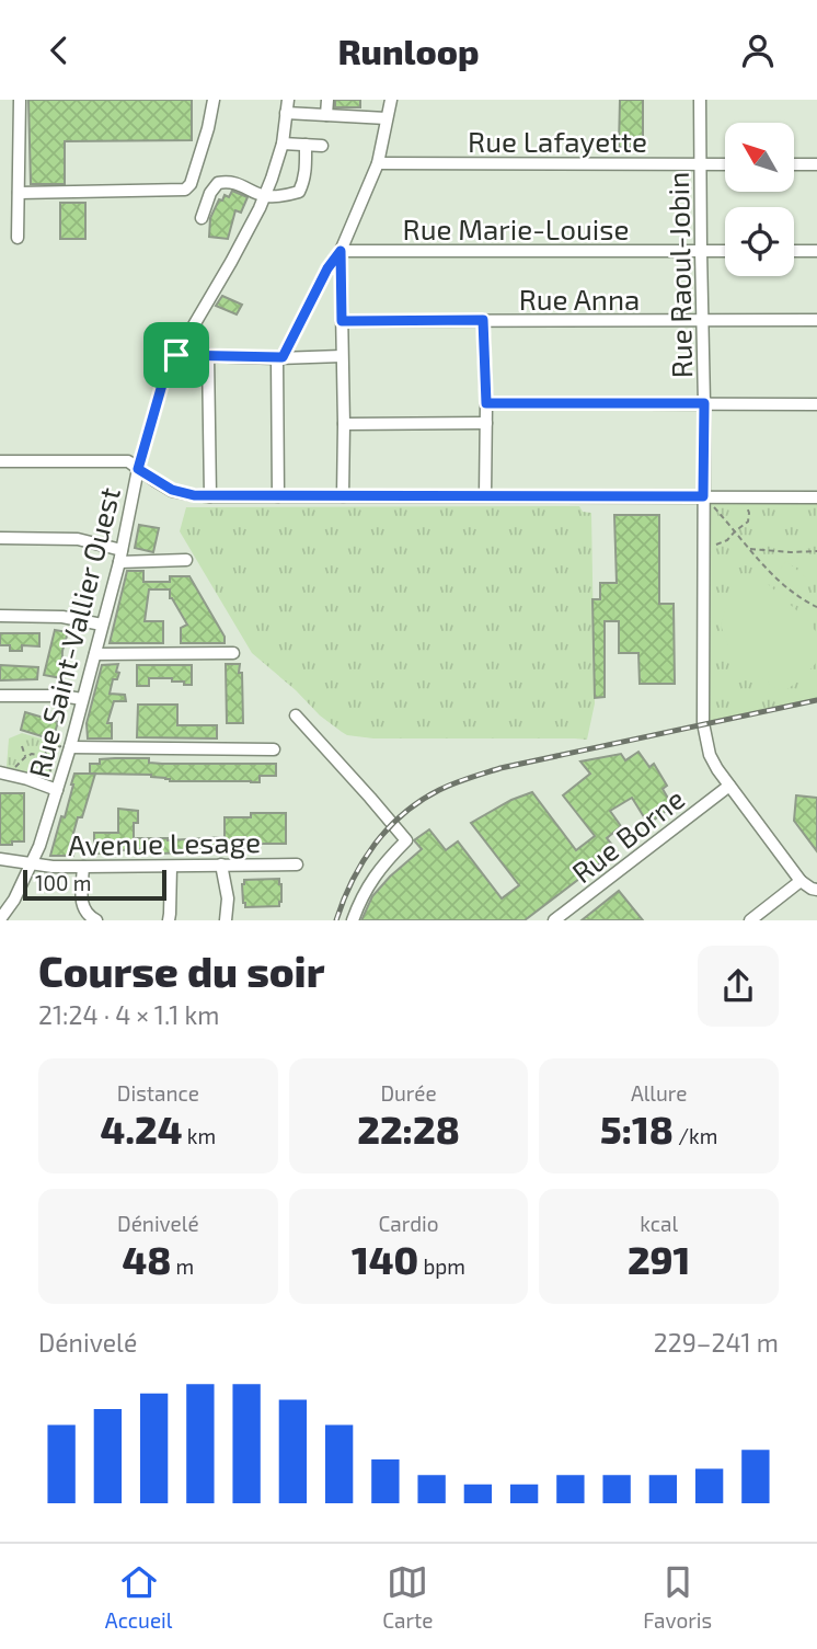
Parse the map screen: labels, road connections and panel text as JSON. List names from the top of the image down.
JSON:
{
  "streets": {
    "street": [
      "Rue Lafayette",
      "Rue Marie-Louise",
      "Rue Raoul-Jobin",
      "Rue Anna",
      "Rue Saint-Vallier Ouest",
      "Rue Borne",
      "Avenue Lesage"
    ]
  },
  "crossings": [
    ["Rue Lafayette", "Rue Raoul-Jobin"],
    ["Rue Marie-Louise", "Rue Raoul-Jobin"],
    ["Rue Raoul-Jobin", "Rue Anna"],
    ["Rue Raoul-Jobin", "Rue Borne"],
    ["Rue Saint-Vallier Ouest", "Avenue Lesage"]
  ],
  "scale_bar": "100 m",
  "north": "top left",
  "page": {
    "header": "Runloop",
    "scale": "100 m",
    "heading": ["Course du soir", "21:24 · 4 × 1.1 km"],
    "stats": [
      ["Distance", "4.24 km"],
      ["Durée", "22:28"],
      ["Allure", "5:18 /km"],
      ["Dénivelé", "48 m"],
      ["Cardio", "140 bpm"],
      ["kcal", "291"]
    ],
    "chart": ["Dénivelé", "229–241 m"],
    "tabs": ["Accueil", "Carte", "Favoris"]
  }
}
